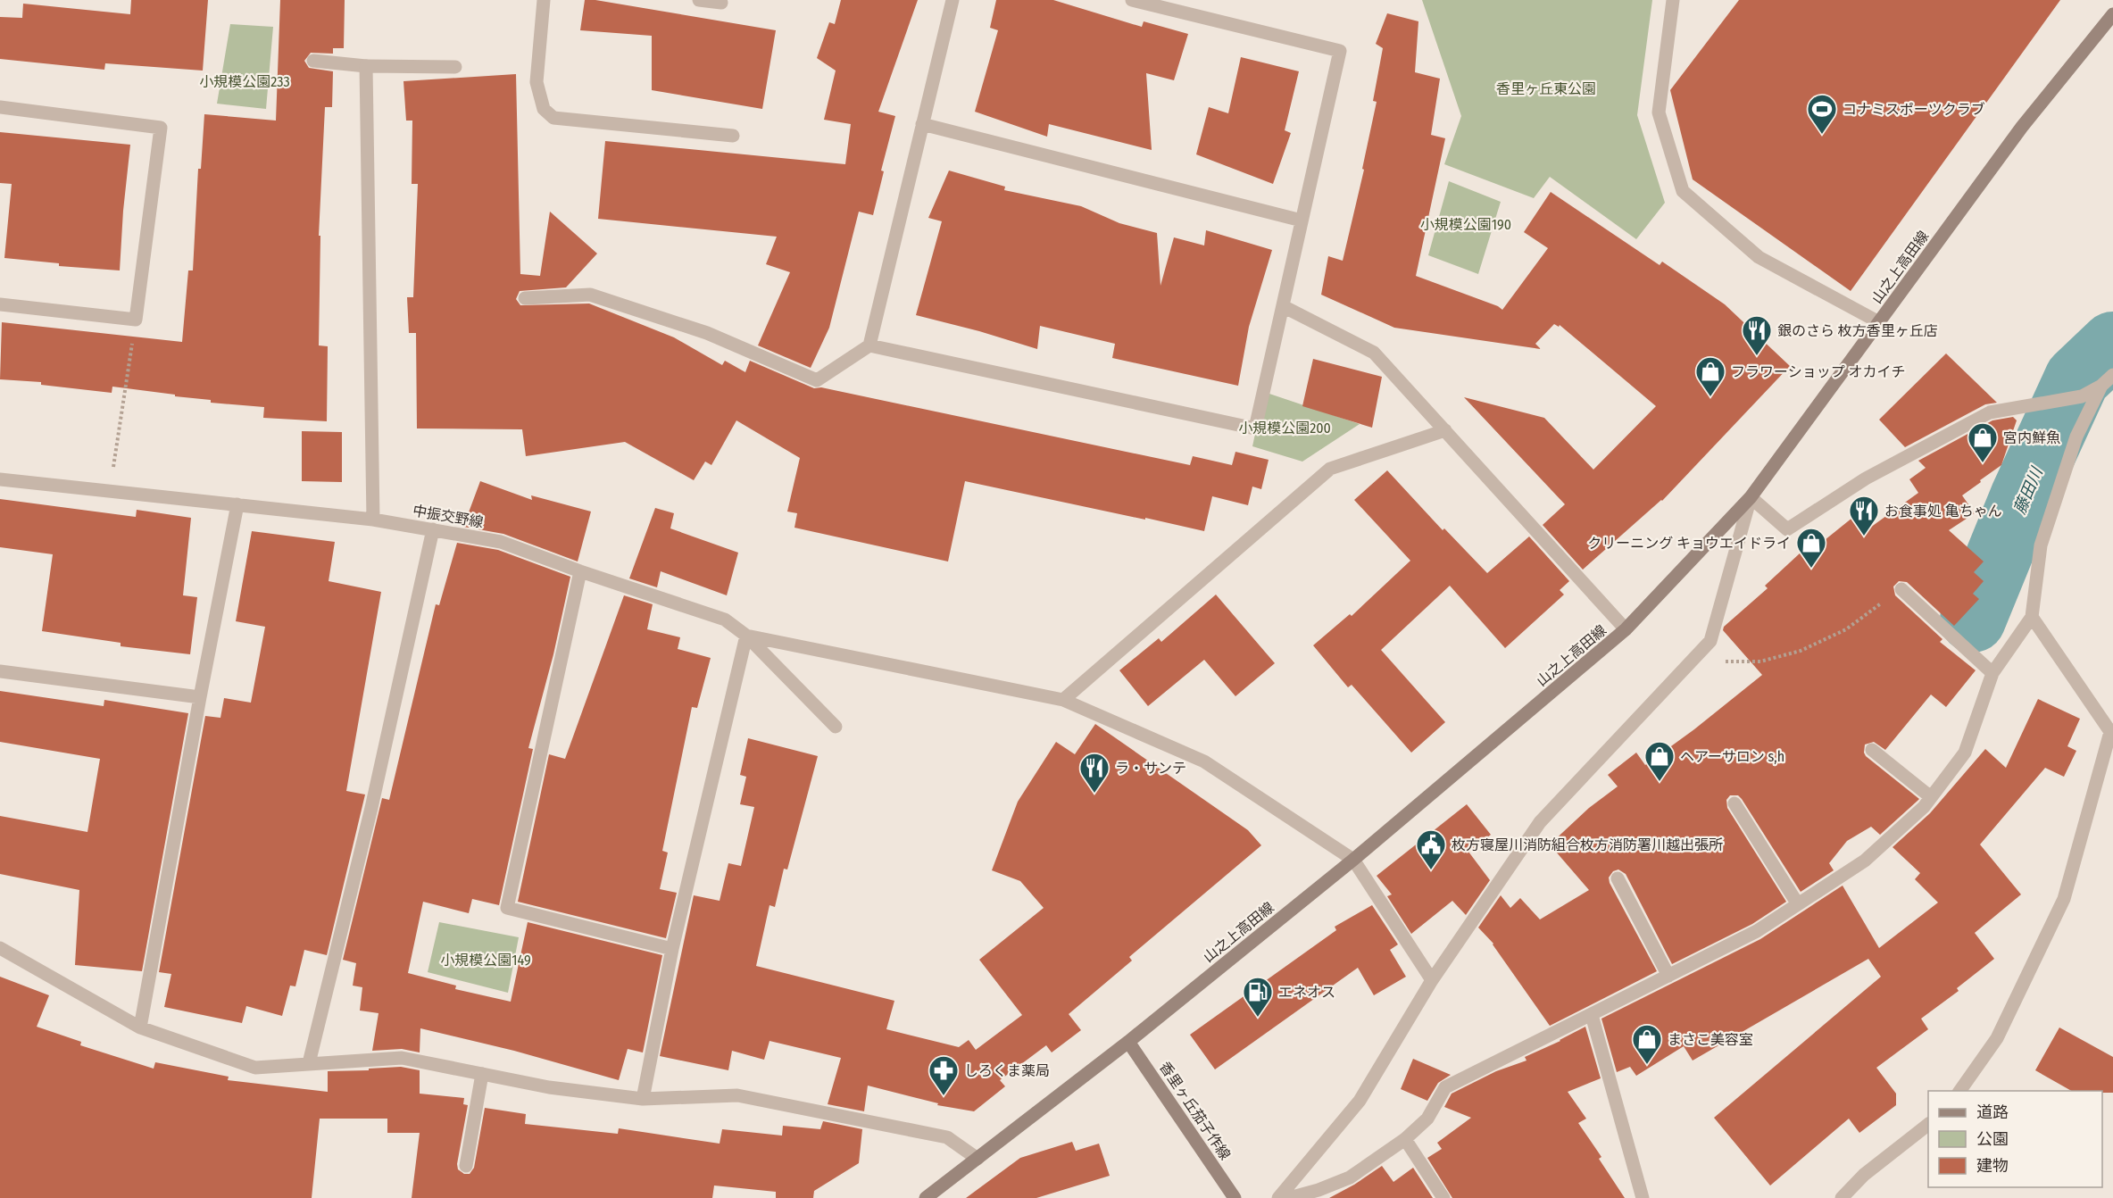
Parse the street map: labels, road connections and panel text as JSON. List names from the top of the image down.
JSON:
{
  "streets": {
    "street": ["山之上高田線", "中振交野線", "香里ヶ丘茄子作線"]
  },
  "crossings": [
    ["山之上高田線", "香里ヶ丘茄子作線"]
  ],
  "water": ["藤田川"],
  "parks": [
    "小規模公園233",
    "香里ヶ丘東公園",
    "小規模公園190",
    "小規模公園200",
    "小規模公園149"
  ],
  "places": {
    "sports": ["コナミスポーツクラブ"],
    "restaurant": ["銀のさら 枚方香里ヶ丘店", "お食事処 亀ちゃん", "ラ・サンテ"],
    "shop": [
      "フラワーショップ オカイチ",
      "宮内鮮魚",
      "クリーニング キョウエイドライ",
      "ヘアーサロン s,h",
      "まさこ美容室"
    ],
    "public building": ["枚方寝屋川消防組合枚方消防署川越出張所"],
    "fuel station": ["エネオス"],
    "pharmacy": ["しろくま薬局"]
  },
  "legend": ["道路", "公園", "建物"]
}
